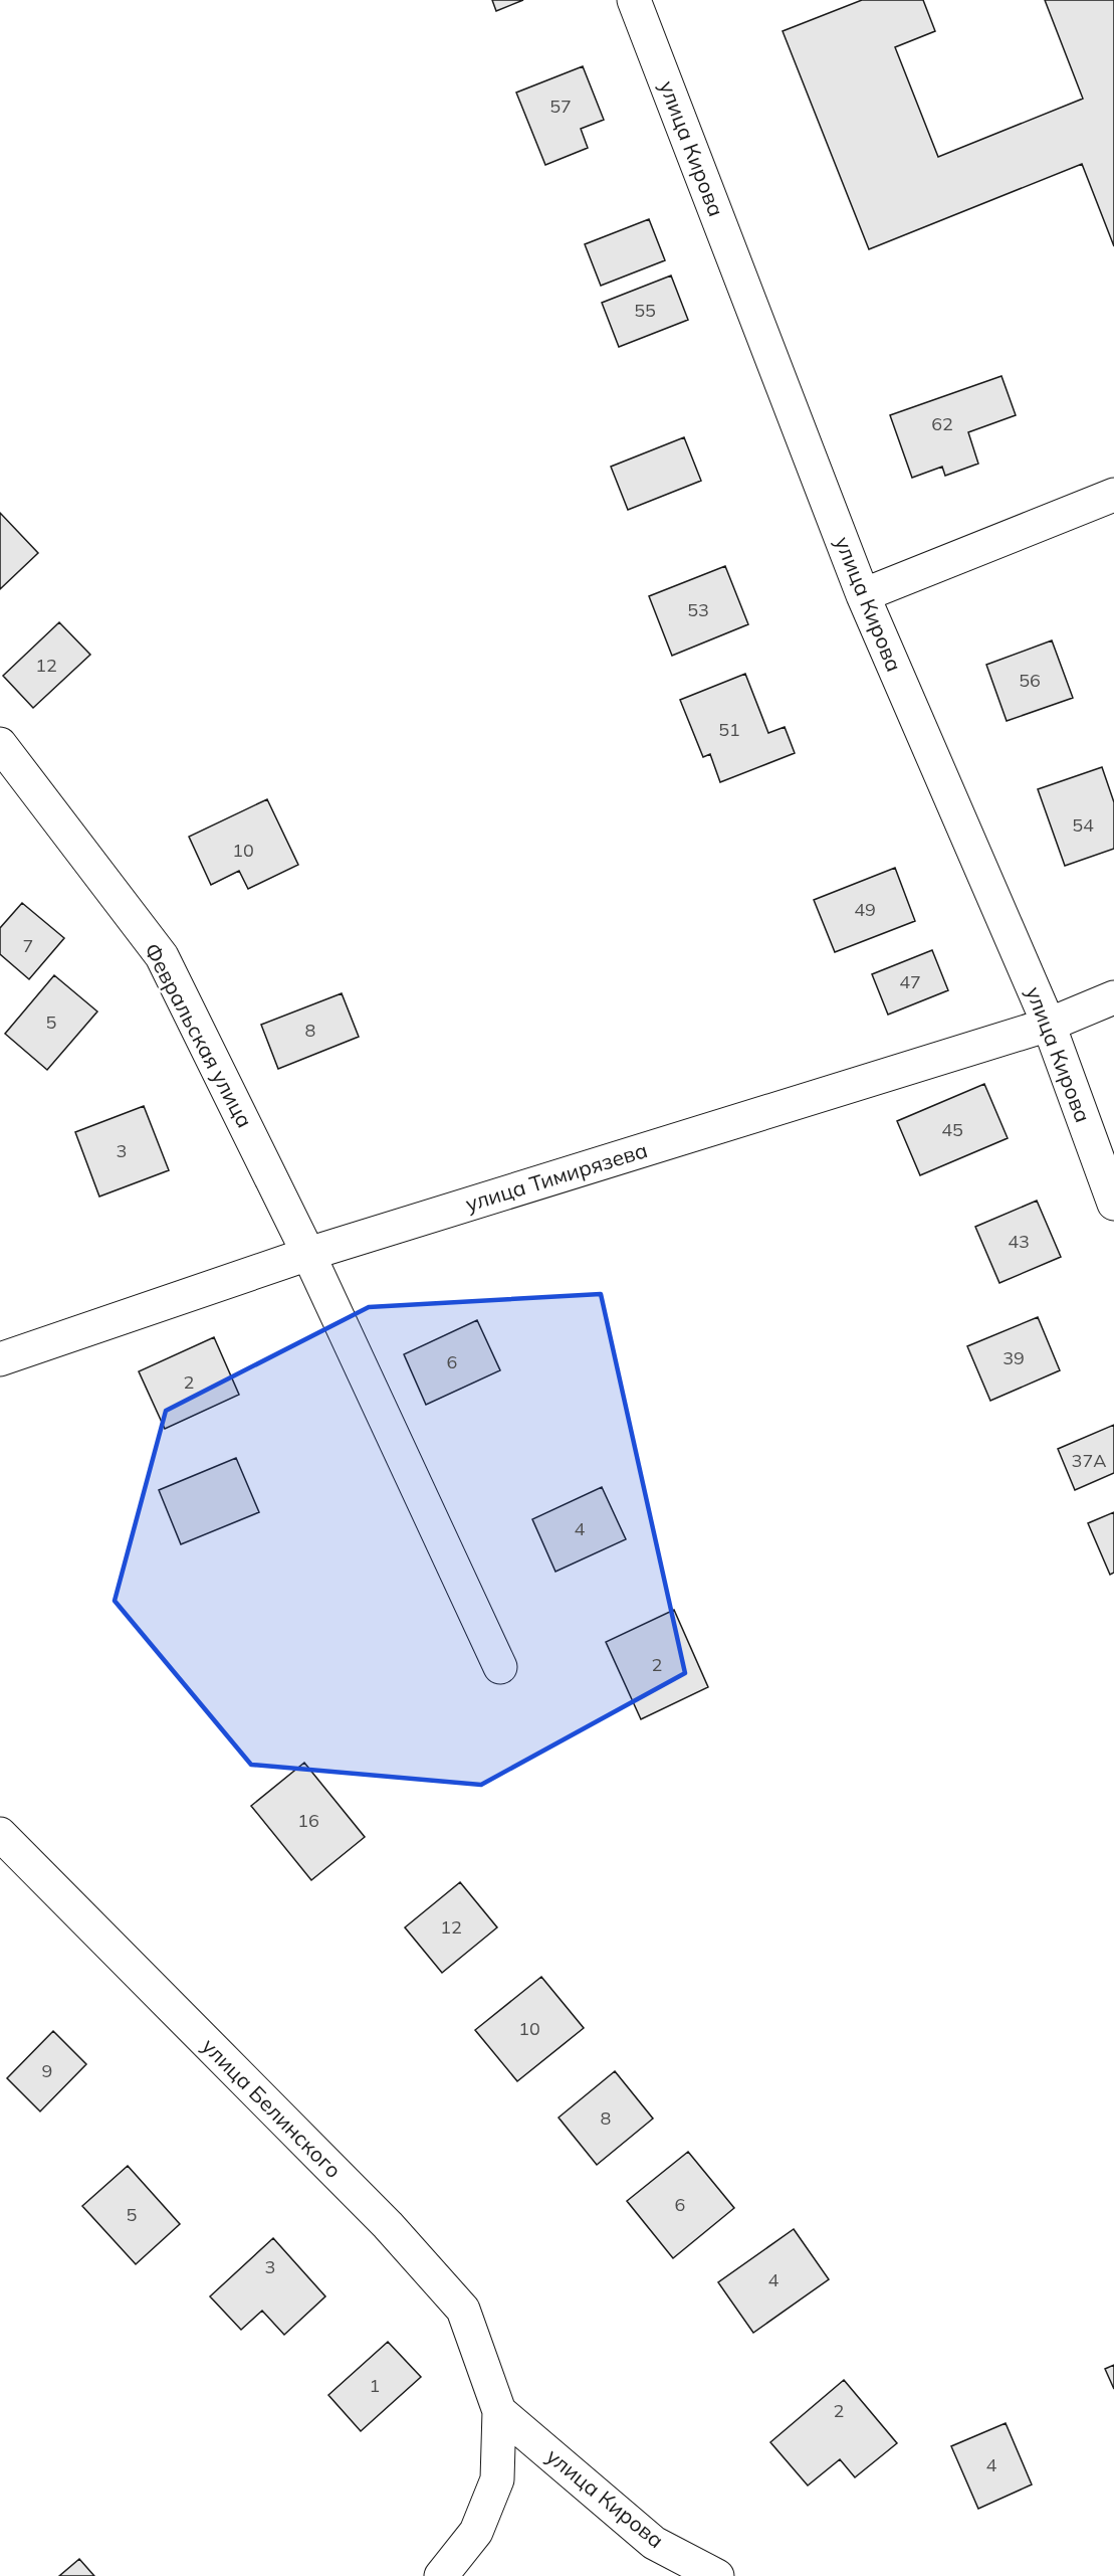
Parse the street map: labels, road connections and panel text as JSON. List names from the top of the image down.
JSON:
{
  "streets": {
    "street": [
      "улица Кирова",
      "Февральская улица",
      "улица Тимирязева",
      "улица Белинского"
    ]
  },
  "crossings": [
    ["улица Кирова", "улица Тимирязева"],
    ["улица Кирова", "улица Белинского"],
    ["Февральская улица", "улица Тимирязева"]
  ],
  "house_numbers": [
    "57",
    "55",
    "62",
    "53",
    "12",
    "56",
    "51",
    "54",
    "10",
    "49",
    "7",
    "47",
    "5",
    "8",
    "45",
    "3",
    "43",
    "39",
    "6",
    "2",
    "37А",
    "4",
    "2",
    "16",
    "12",
    "10",
    "9",
    "8",
    "6",
    "5",
    "3",
    "4",
    "1",
    "2",
    "4"
  ]
}
